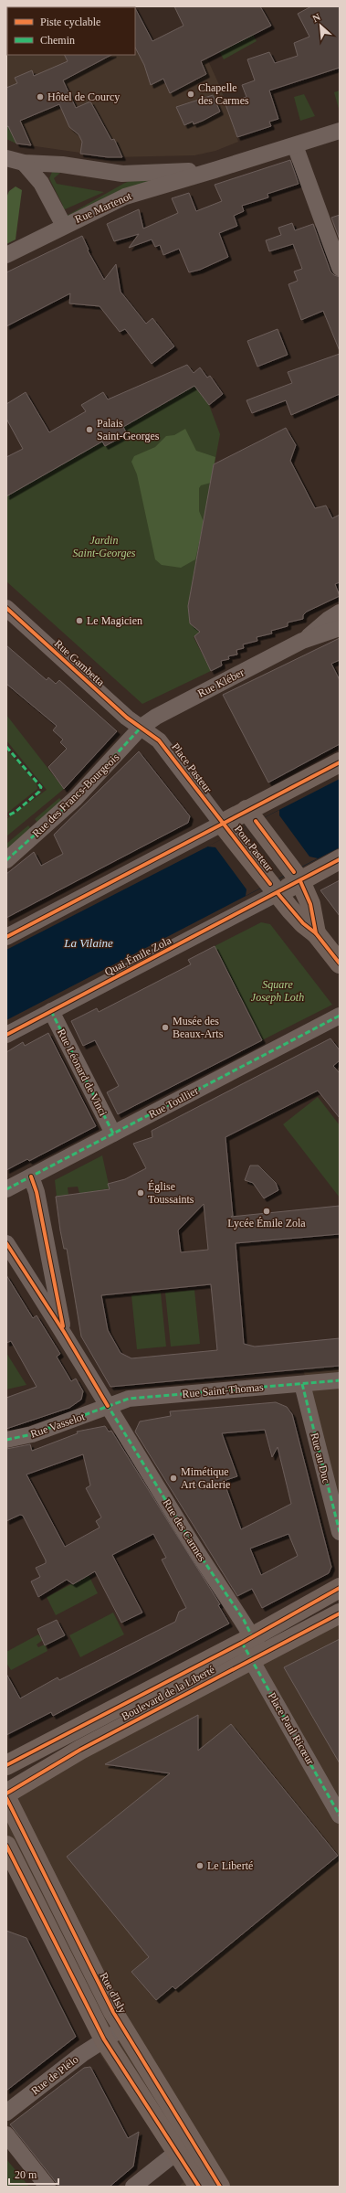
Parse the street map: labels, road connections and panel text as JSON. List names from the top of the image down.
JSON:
{
  "streets": {
    "main road": ["Pont Pasteur", "Boulevard de la Liberté", "Rue d'Isly"],
    "street": [
      "Rue Martenot",
      "Rue Gambetta",
      "Rue Kléber",
      "Place Pasteur",
      "Rue des Francs-Bourgeois",
      "Quai Émile Zola",
      "Rue Léonard de Vinci",
      "Rue Toullier",
      "Rue Saint-Thomas",
      "Rue Vasselot",
      "Rue au Duc",
      "Rue des Carmes",
      "Place Paul Ricœur",
      "Rue de Plélo"
    ]
  },
  "crossings": [
    ["Rue Gambetta", "Rue Kléber"],
    ["Rue Gambetta", "Place Pasteur"],
    ["Rue Gambetta", "Rue des Francs-Bourgeois"],
    ["Rue Kléber", "Place Pasteur"],
    ["Rue Kléber", "Rue des Francs-Bourgeois"],
    ["Place Pasteur", "Rue des Francs-Bourgeois"],
    ["Place Pasteur", "Pont Pasteur"],
    ["Pont Pasteur", "Quai Émile Zola"],
    ["Quai Émile Zola", "Rue Léonard de Vinci"],
    ["Rue Léonard de Vinci", "Rue Toullier"],
    ["Rue Saint-Thomas", "Rue Vasselot"],
    ["Rue Saint-Thomas", "Rue au Duc"],
    ["Rue Saint-Thomas", "Rue des Carmes"],
    ["Rue Vasselot", "Rue des Carmes"],
    ["Rue des Carmes", "Boulevard de la Liberté"],
    ["Rue des Carmes", "Place Paul Ricœur"],
    ["Boulevard de la Liberté", "Place Paul Ricœur"],
    ["Rue d'Isly", "Rue de Plélo"]
  ],
  "water": ["La Vilaine"],
  "parks": ["Jardin Saint-Georges", "Square Joseph Loth"],
  "places": [
    "Chapelle des Carmes",
    "Hôtel de Courcy",
    "Palais Saint-Georges",
    "Le Magicien",
    "Musée des Beaux-Arts",
    "Église Toussaints",
    "Lycée Émile Zola",
    "Mimétique Art Galerie",
    "Le Liberté"
  ],
  "legend": ["Piste cyclable", "Chemin"],
  "scale_bar": "20 m",
  "north": "top left"
}
